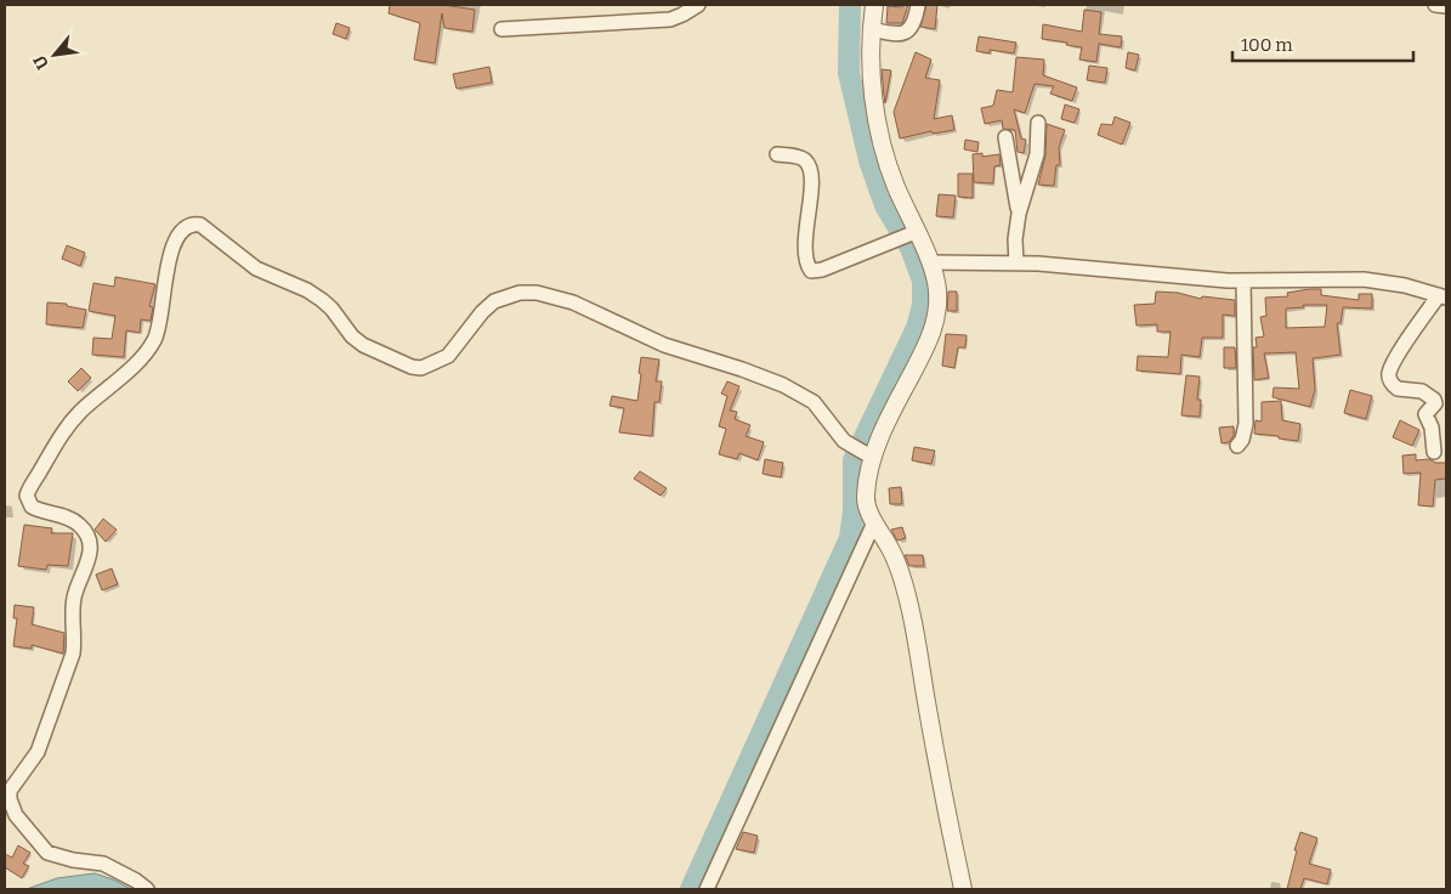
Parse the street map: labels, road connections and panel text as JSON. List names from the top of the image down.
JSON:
{
  "scale_bar": "100 m",
  "north": "bottom left"
}
